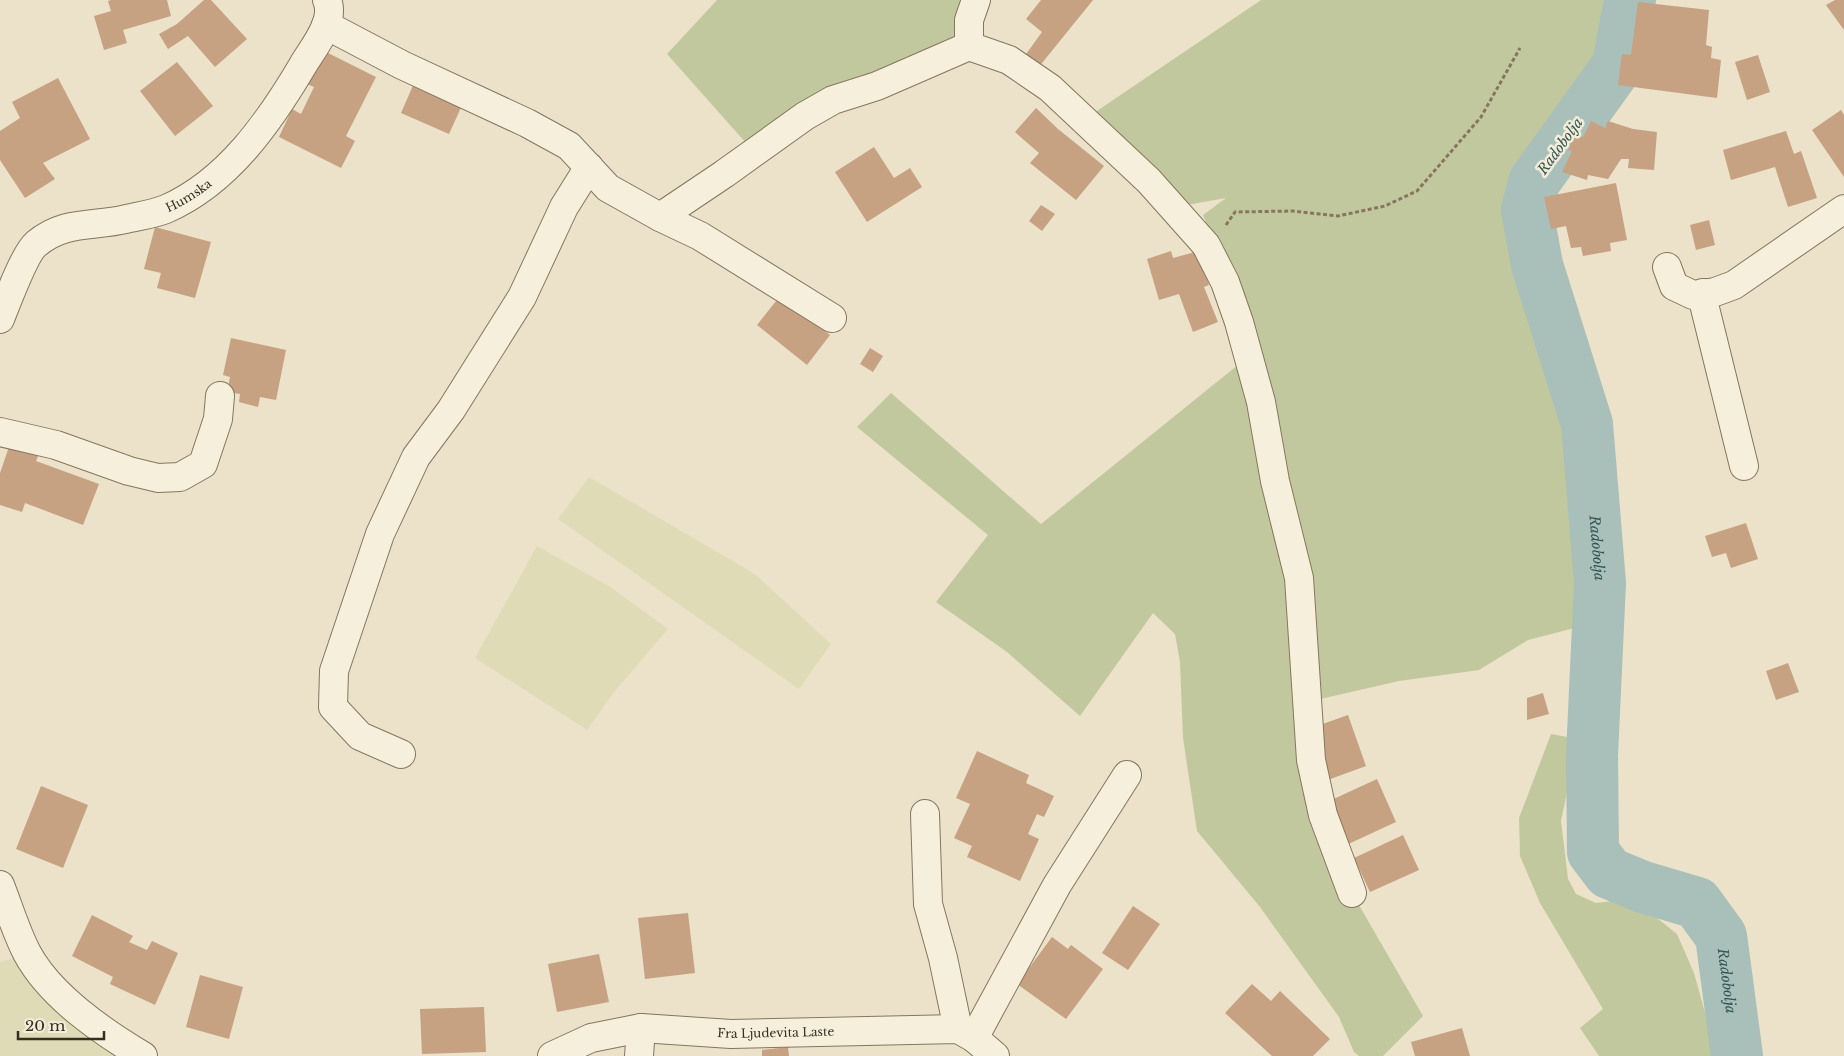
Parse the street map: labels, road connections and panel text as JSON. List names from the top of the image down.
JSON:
{
  "streets": {
    "street": ["Humska", "Fra Ljudevita Laste"]
  },
  "water": ["Radobolja"],
  "scale_bar": "20 m"
}
